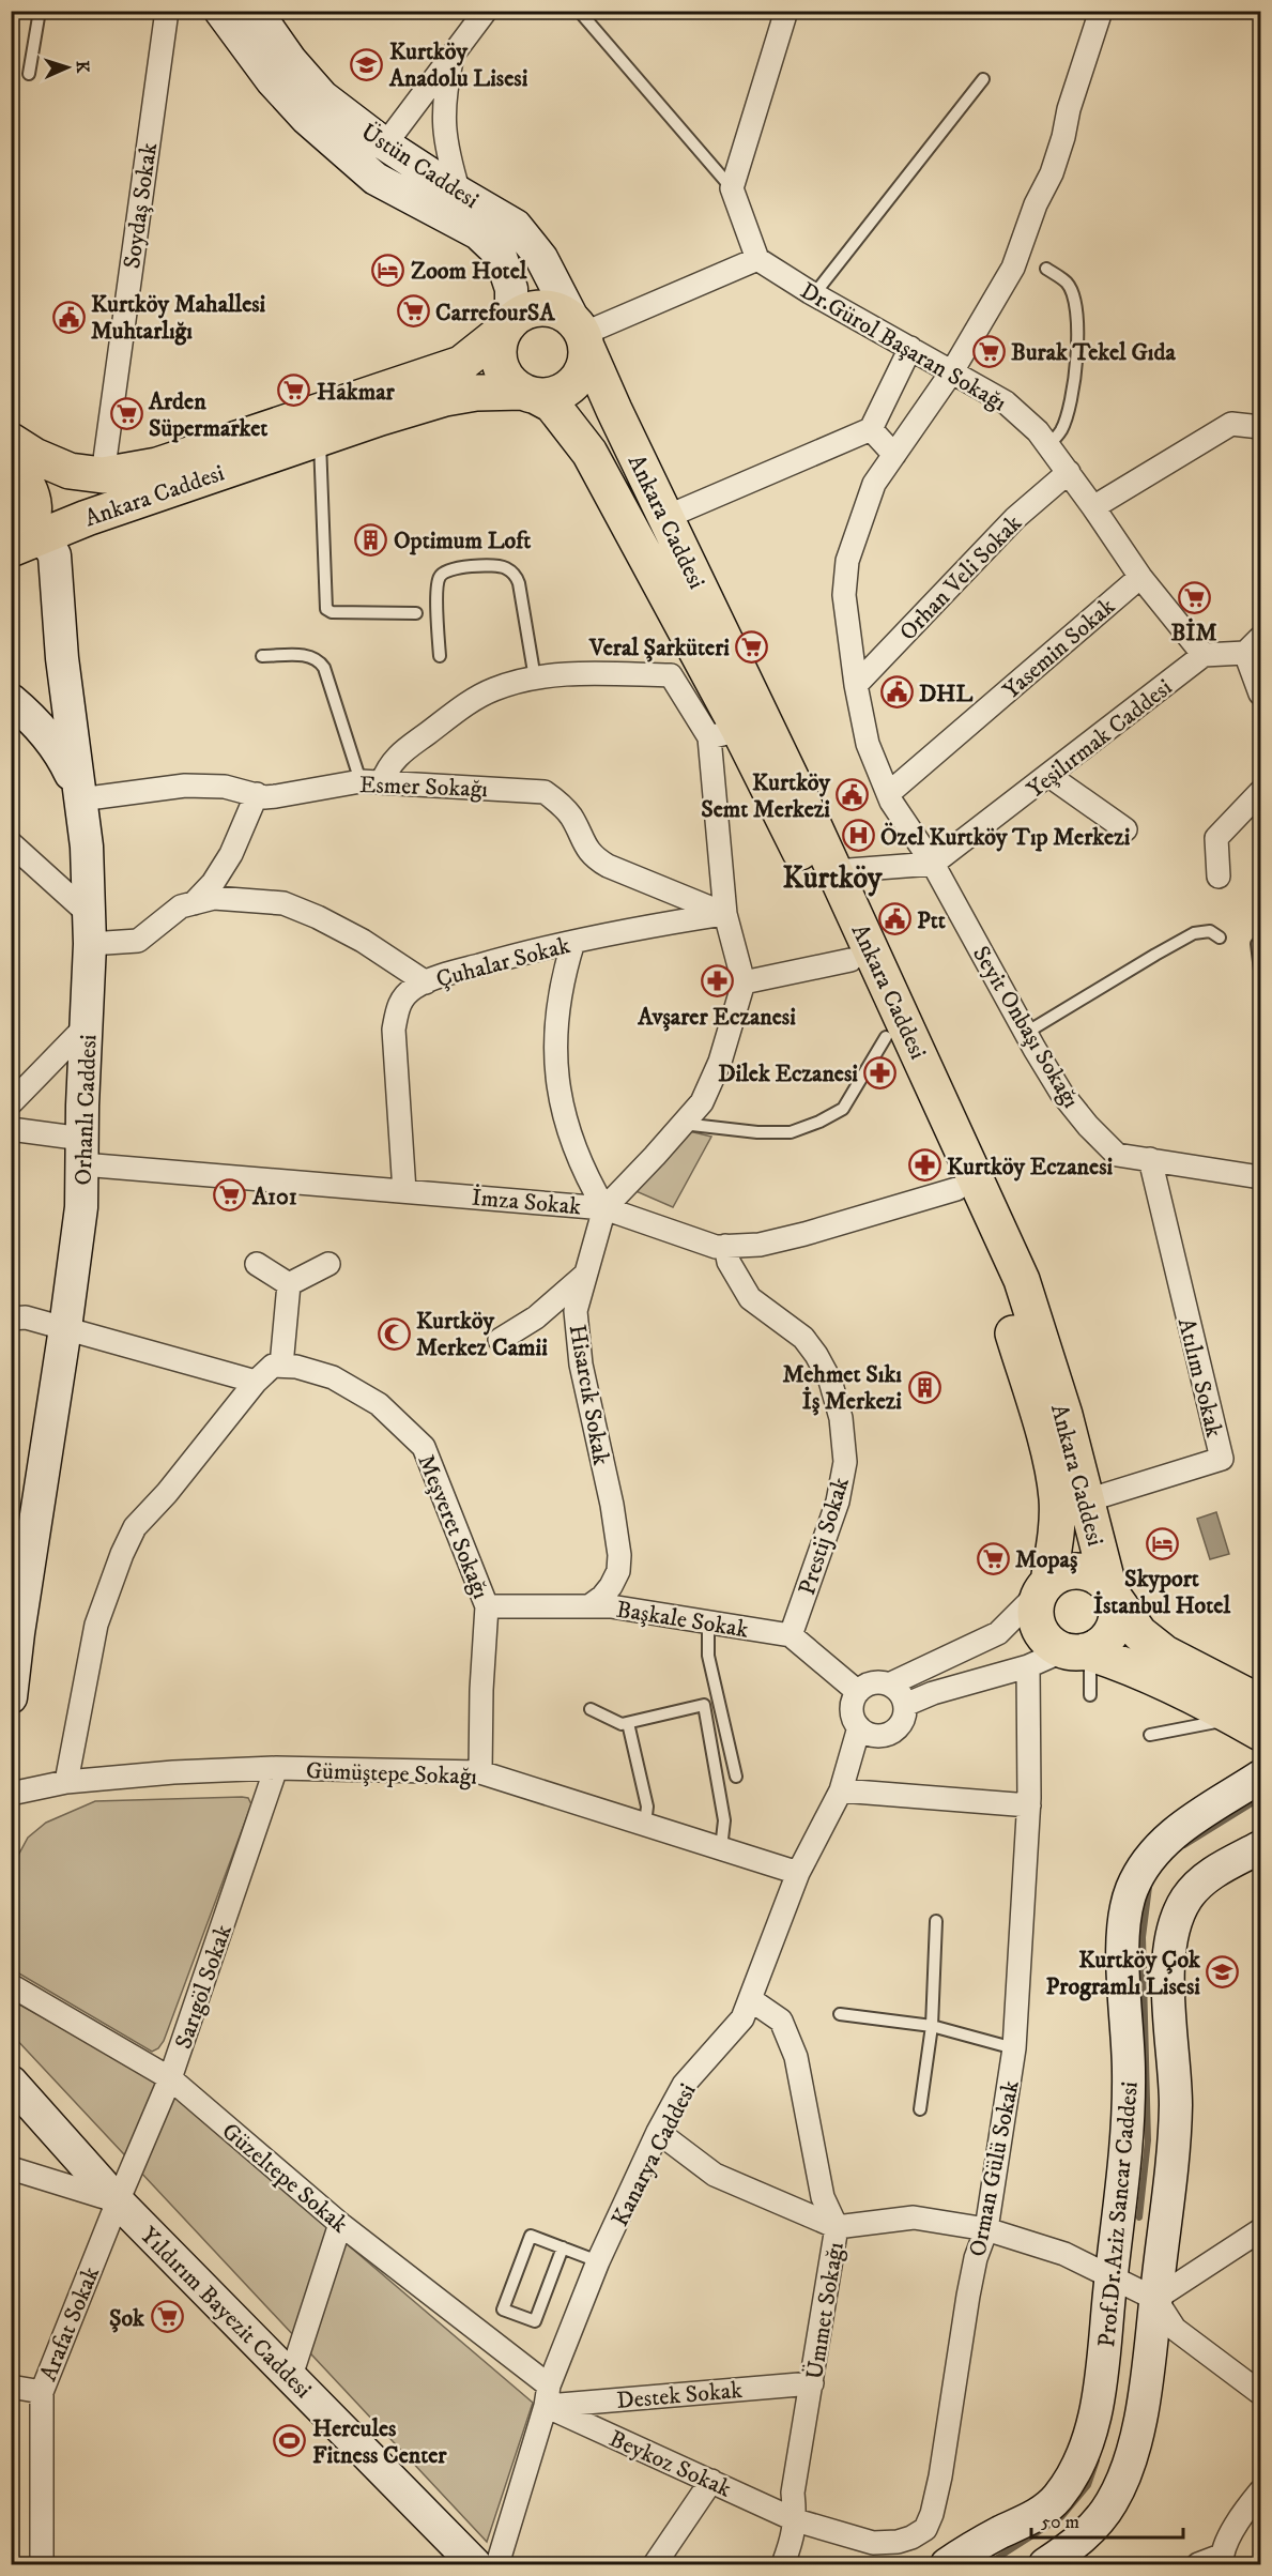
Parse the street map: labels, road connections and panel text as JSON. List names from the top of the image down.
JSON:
{
  "streets": {
    "main road": ["Ankara Caddesi"],
    "street": [
      "Üstün Caddesi",
      "Soydaş Sokak",
      "Dr.Gürol Başaran Sokağı",
      "Orhan Veli Sokak",
      "Yasemin Sokak",
      "Yeşilırmak Caddesi",
      "Esmer Sokağı",
      "Çuhalar Sokak",
      "Seyit Onbaşı Sokağı",
      "Orhanlı Caddesi",
      "İmza Sokak",
      "Atılım Sokak",
      "Hisarcık Sokak",
      "Meşveret Sokağı",
      "Prestij Sokak",
      "Başkale Sokak",
      "Gümüştepe Sokağı",
      "Sarıgöl Sokak",
      "Kanarya Caddesi",
      "Orman Gülü Sokak",
      "Güzeltepe Sokak",
      "Prof.Dr.Aziz Sancar Caddesi",
      "Ümmet Sokağı",
      "Yıldırım Bayezit Caddesi",
      "Arafat Sokak",
      "Destek Sokak",
      "Beykoz Sokak"
    ]
  },
  "crossings": [
    ["Üstün Caddesi", "Ankara Caddesi"],
    ["Soydaş Sokak", "Ankara Caddesi"],
    ["Dr.Gürol Başaran Sokağı", "Orhan Veli Sokak"],
    ["Dr.Gürol Başaran Sokağı", "Yasemin Sokak"],
    ["Dr.Gürol Başaran Sokağı", "Yeşilırmak Caddesi"],
    ["Dr.Gürol Başaran Sokağı", "Seyit Onbaşı Sokağı"],
    ["Ankara Caddesi", "Orhanlı Caddesi"],
    ["Ankara Caddesi", "İmza Sokak"],
    ["Ankara Caddesi", "Atılım Sokak"],
    ["Orhan Veli Sokak", "Seyit Onbaşı Sokağı"],
    ["Yasemin Sokak", "Seyit Onbaşı Sokağı"],
    ["Yeşilırmak Caddesi", "Seyit Onbaşı Sokağı"],
    ["Esmer Sokağı", "Çuhalar Sokak"],
    ["Esmer Sokağı", "Orhanlı Caddesi"],
    ["Çuhalar Sokak", "İmza Sokak"],
    ["Seyit Onbaşı Sokağı", "Atılım Sokak"],
    ["Orhanlı Caddesi", "İmza Sokak"],
    ["İmza Sokak", "Hisarcık Sokak"],
    ["İmza Sokak", "Prestij Sokak"],
    ["Hisarcık Sokak", "Başkale Sokak"],
    ["Meşveret Sokağı", "Başkale Sokak"],
    ["Meşveret Sokağı", "Gümüştepe Sokağı"],
    ["Prestij Sokak", "Başkale Sokak"],
    ["Gümüştepe Sokağı", "Sarıgöl Sokak"],
    ["Gümüştepe Sokağı", "Kanarya Caddesi"],
    ["Sarıgöl Sokak", "Güzeltepe Sokak"],
    ["Sarıgöl Sokak", "Yıldırım Bayezit Caddesi"],
    ["Sarıgöl Sokak", "Arafat Sokak"],
    ["Kanarya Caddesi", "Güzeltepe Sokak"],
    ["Kanarya Caddesi", "Ümmet Sokağı"],
    ["Kanarya Caddesi", "Destek Sokak"],
    ["Kanarya Caddesi", "Beykoz Sokak"],
    ["Orman Gülü Sokak", "Ümmet Sokağı"],
    ["Orman Gülü Sokak", "Beykoz Sokak"],
    ["Güzeltepe Sokak", "Destek Sokak"],
    ["Güzeltepe Sokak", "Beykoz Sokak"],
    ["Ümmet Sokağı", "Destek Sokak"],
    ["Ümmet Sokağı", "Beykoz Sokak"],
    ["Yıldırım Bayezit Caddesi", "Arafat Sokak"],
    ["Destek Sokak", "Beykoz Sokak"]
  ],
  "districts": ["Kurtköy"],
  "places": {
    "school or university": ["Kurtköy Anadolu Lisesi", "Kurtköy Çok Programlı Lisesi"],
    "hotel": ["Zoom Hotel", "Skyport İstanbul Hotel"],
    "supermarket": [
      "CarrefourSA",
      "Burak Tekel Gıda",
      "Hakmar",
      "Arden Süpermarket",
      "BİM",
      "Veral Şarküteri",
      "A101",
      "Mopaş",
      "Şok"
    ],
    "public building": [
      "Kurtköy Mahallesi Muhtarlığı",
      "DHL",
      "Kurtköy Semt Merkezi",
      "Ptt"
    ],
    "building": ["Optimum Loft", "Mehmet Sıkı İş Merkezi"],
    "hospital": ["Özel Kurtköy Tıp Merkezi"],
    "pharmacy": ["Avşarer Eczanesi", "Dilek Eczanesi", "Kurtköy Eczanesi"],
    "mosque": ["Kurtköy Merkez Camii"],
    "sports": ["Hercules Fitness Center"]
  },
  "scale_bar": "50 m",
  "north": "right"
}
